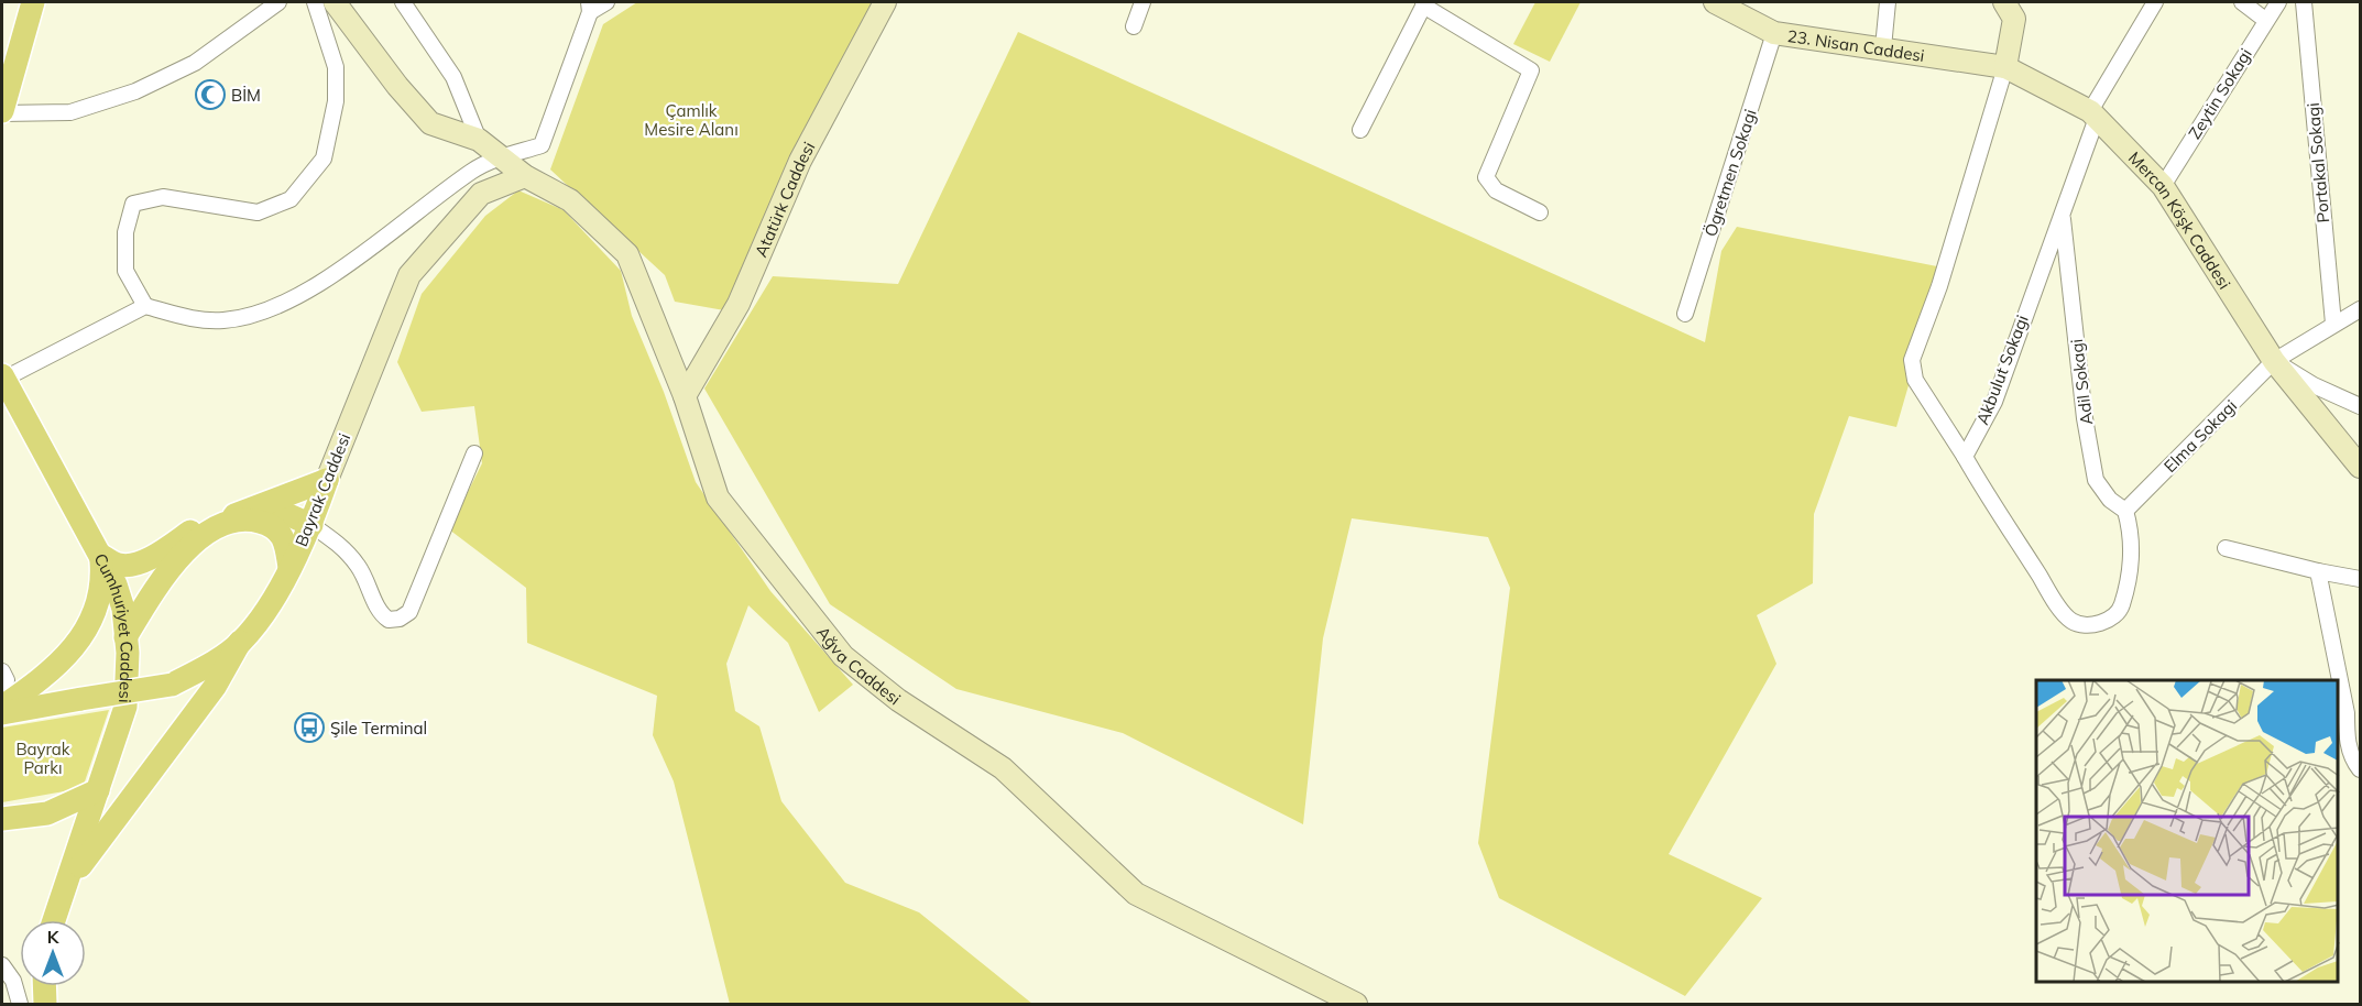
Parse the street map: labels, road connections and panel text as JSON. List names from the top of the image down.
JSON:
{
  "streets": {
    "main road": ["Bayrak Caddesi", "Cumhuriyet Caddesi"],
    "street": [
      "23. Nisan Caddesi",
      "Zeytin Sokagi",
      "Portakal Sokagi",
      "Ögretmen Sokagi",
      "Atatürk Caddesi",
      "Mercan Köşk Caddesi",
      "Akbulut Sokagi",
      "Adil Sokagi",
      "Elma Sokagi",
      "Ağva Caddesi"
    ]
  },
  "crossings": [
    ["23. Nisan Caddesi", "Ögretmen Sokagi"],
    ["23. Nisan Caddesi", "Mercan Köşk Caddesi"],
    ["Zeytin Sokagi", "Mercan Köşk Caddesi"],
    ["Portakal Sokagi", "Elma Sokagi"],
    ["Atatürk Caddesi", "Ağva Caddesi"],
    ["Mercan Köşk Caddesi", "Akbulut Sokagi"],
    ["Mercan Köşk Caddesi", "Elma Sokagi"],
    ["Akbulut Sokagi", "Adil Sokagi"],
    ["Adil Sokagi", "Elma Sokagi"],
    ["Bayrak Caddesi", "Ağva Caddesi"]
  ],
  "parks": ["Çamlık Mesire Alanı", "Bayrak Parkı"],
  "places": {
    "mosque": ["BİM"],
    "bus stop": ["Şile Terminal"]
  },
  "north": "top"
}
